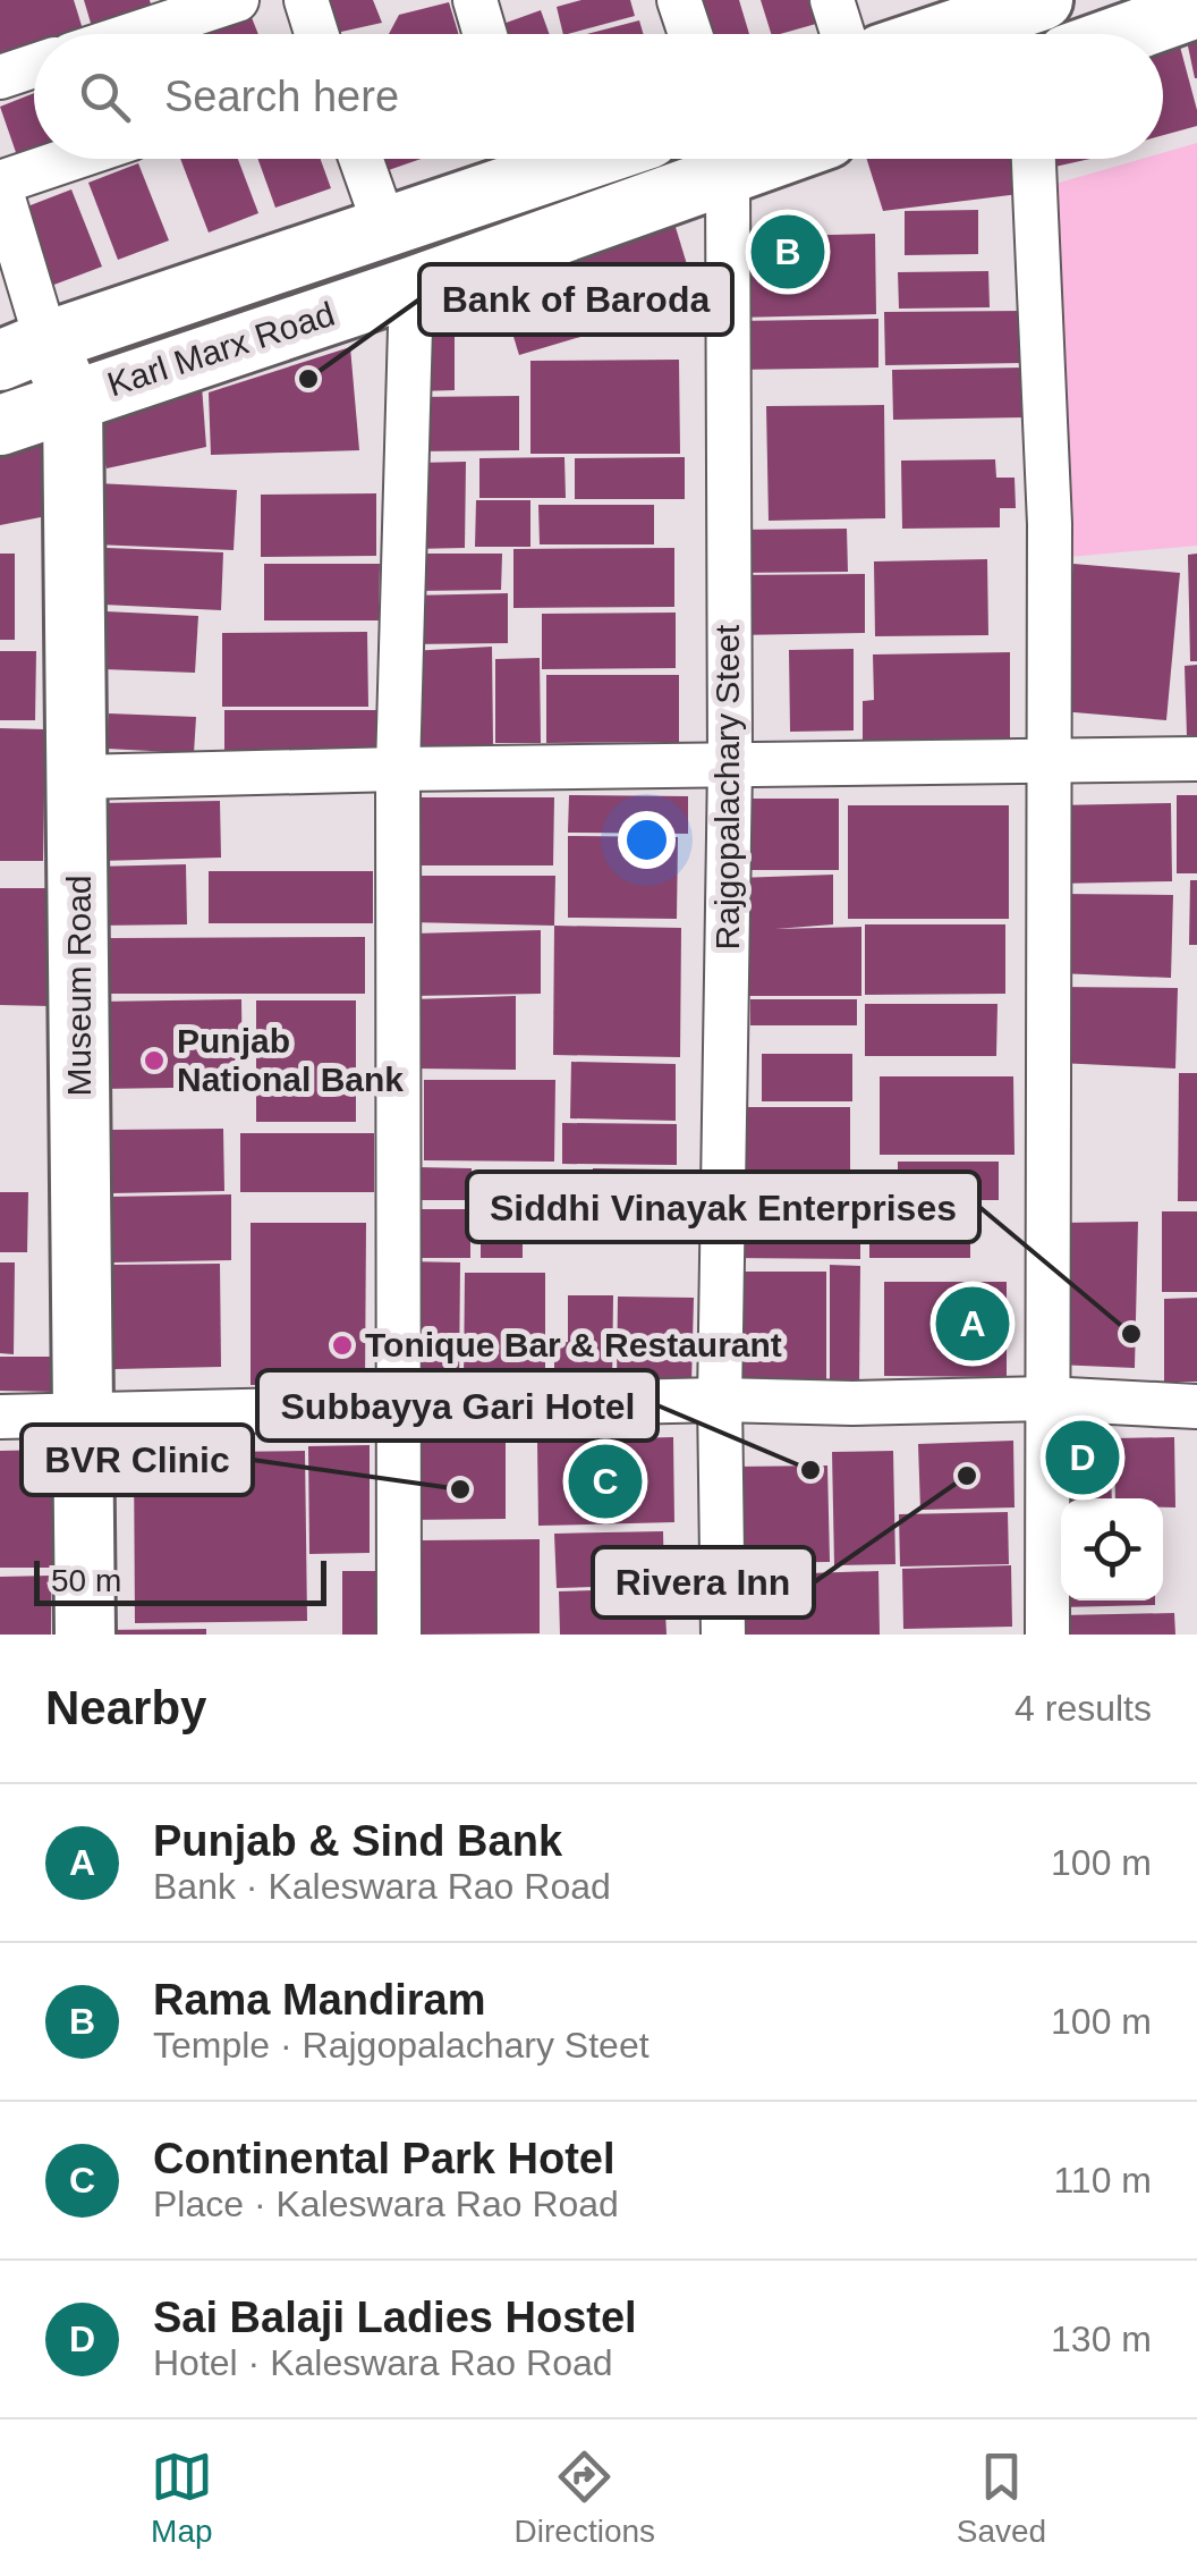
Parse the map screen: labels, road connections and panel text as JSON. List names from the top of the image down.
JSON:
{
  "streets": {
    "main road": ["Karl Marx Road", "Museum Road"],
    "street": ["Rajgopalachary Steet"]
  },
  "crossings": [
    ["Karl Marx Road", "Rajgopalachary Steet"],
    ["Karl Marx Road", "Museum Road"]
  ],
  "places": [
    "Bank of Baroda",
    "Punjab National Bank",
    "Siddhi Vinayak Enterprises",
    "Tonique Bar & Restaurant",
    "Subbayya Gari Hotel",
    "Rivera Inn",
    "BVR Clinic"
  ],
  "scale_bar": "50 m",
  "page": {
    "search": "Search here",
    "pins": [
      "B",
      "A",
      "D",
      "C"
    ],
    "scale": "50 m",
    "heading": ["Nearby", "4 results"],
    "list": [
      {
        "mark": "A",
        "name": "Punjab & Sind Bank",
        "note": "Bank · Kaleswara Rao Road",
        "value": "100 m"
      },
      {
        "mark": "B",
        "name": "Rama Mandiram",
        "note": "Temple · Rajgopalachary Steet",
        "value": "100 m"
      },
      {
        "mark": "C",
        "name": "Continental Park Hotel",
        "note": "Place · Kaleswara Rao Road",
        "value": "110 m"
      },
      {
        "mark": "D",
        "name": "Sai Balaji Ladies Hostel",
        "note": "Hotel · Kaleswara Rao Road",
        "value": "130 m"
      }
    ],
    "nav": ["Map", "Directions", "Saved"]
  }
}
